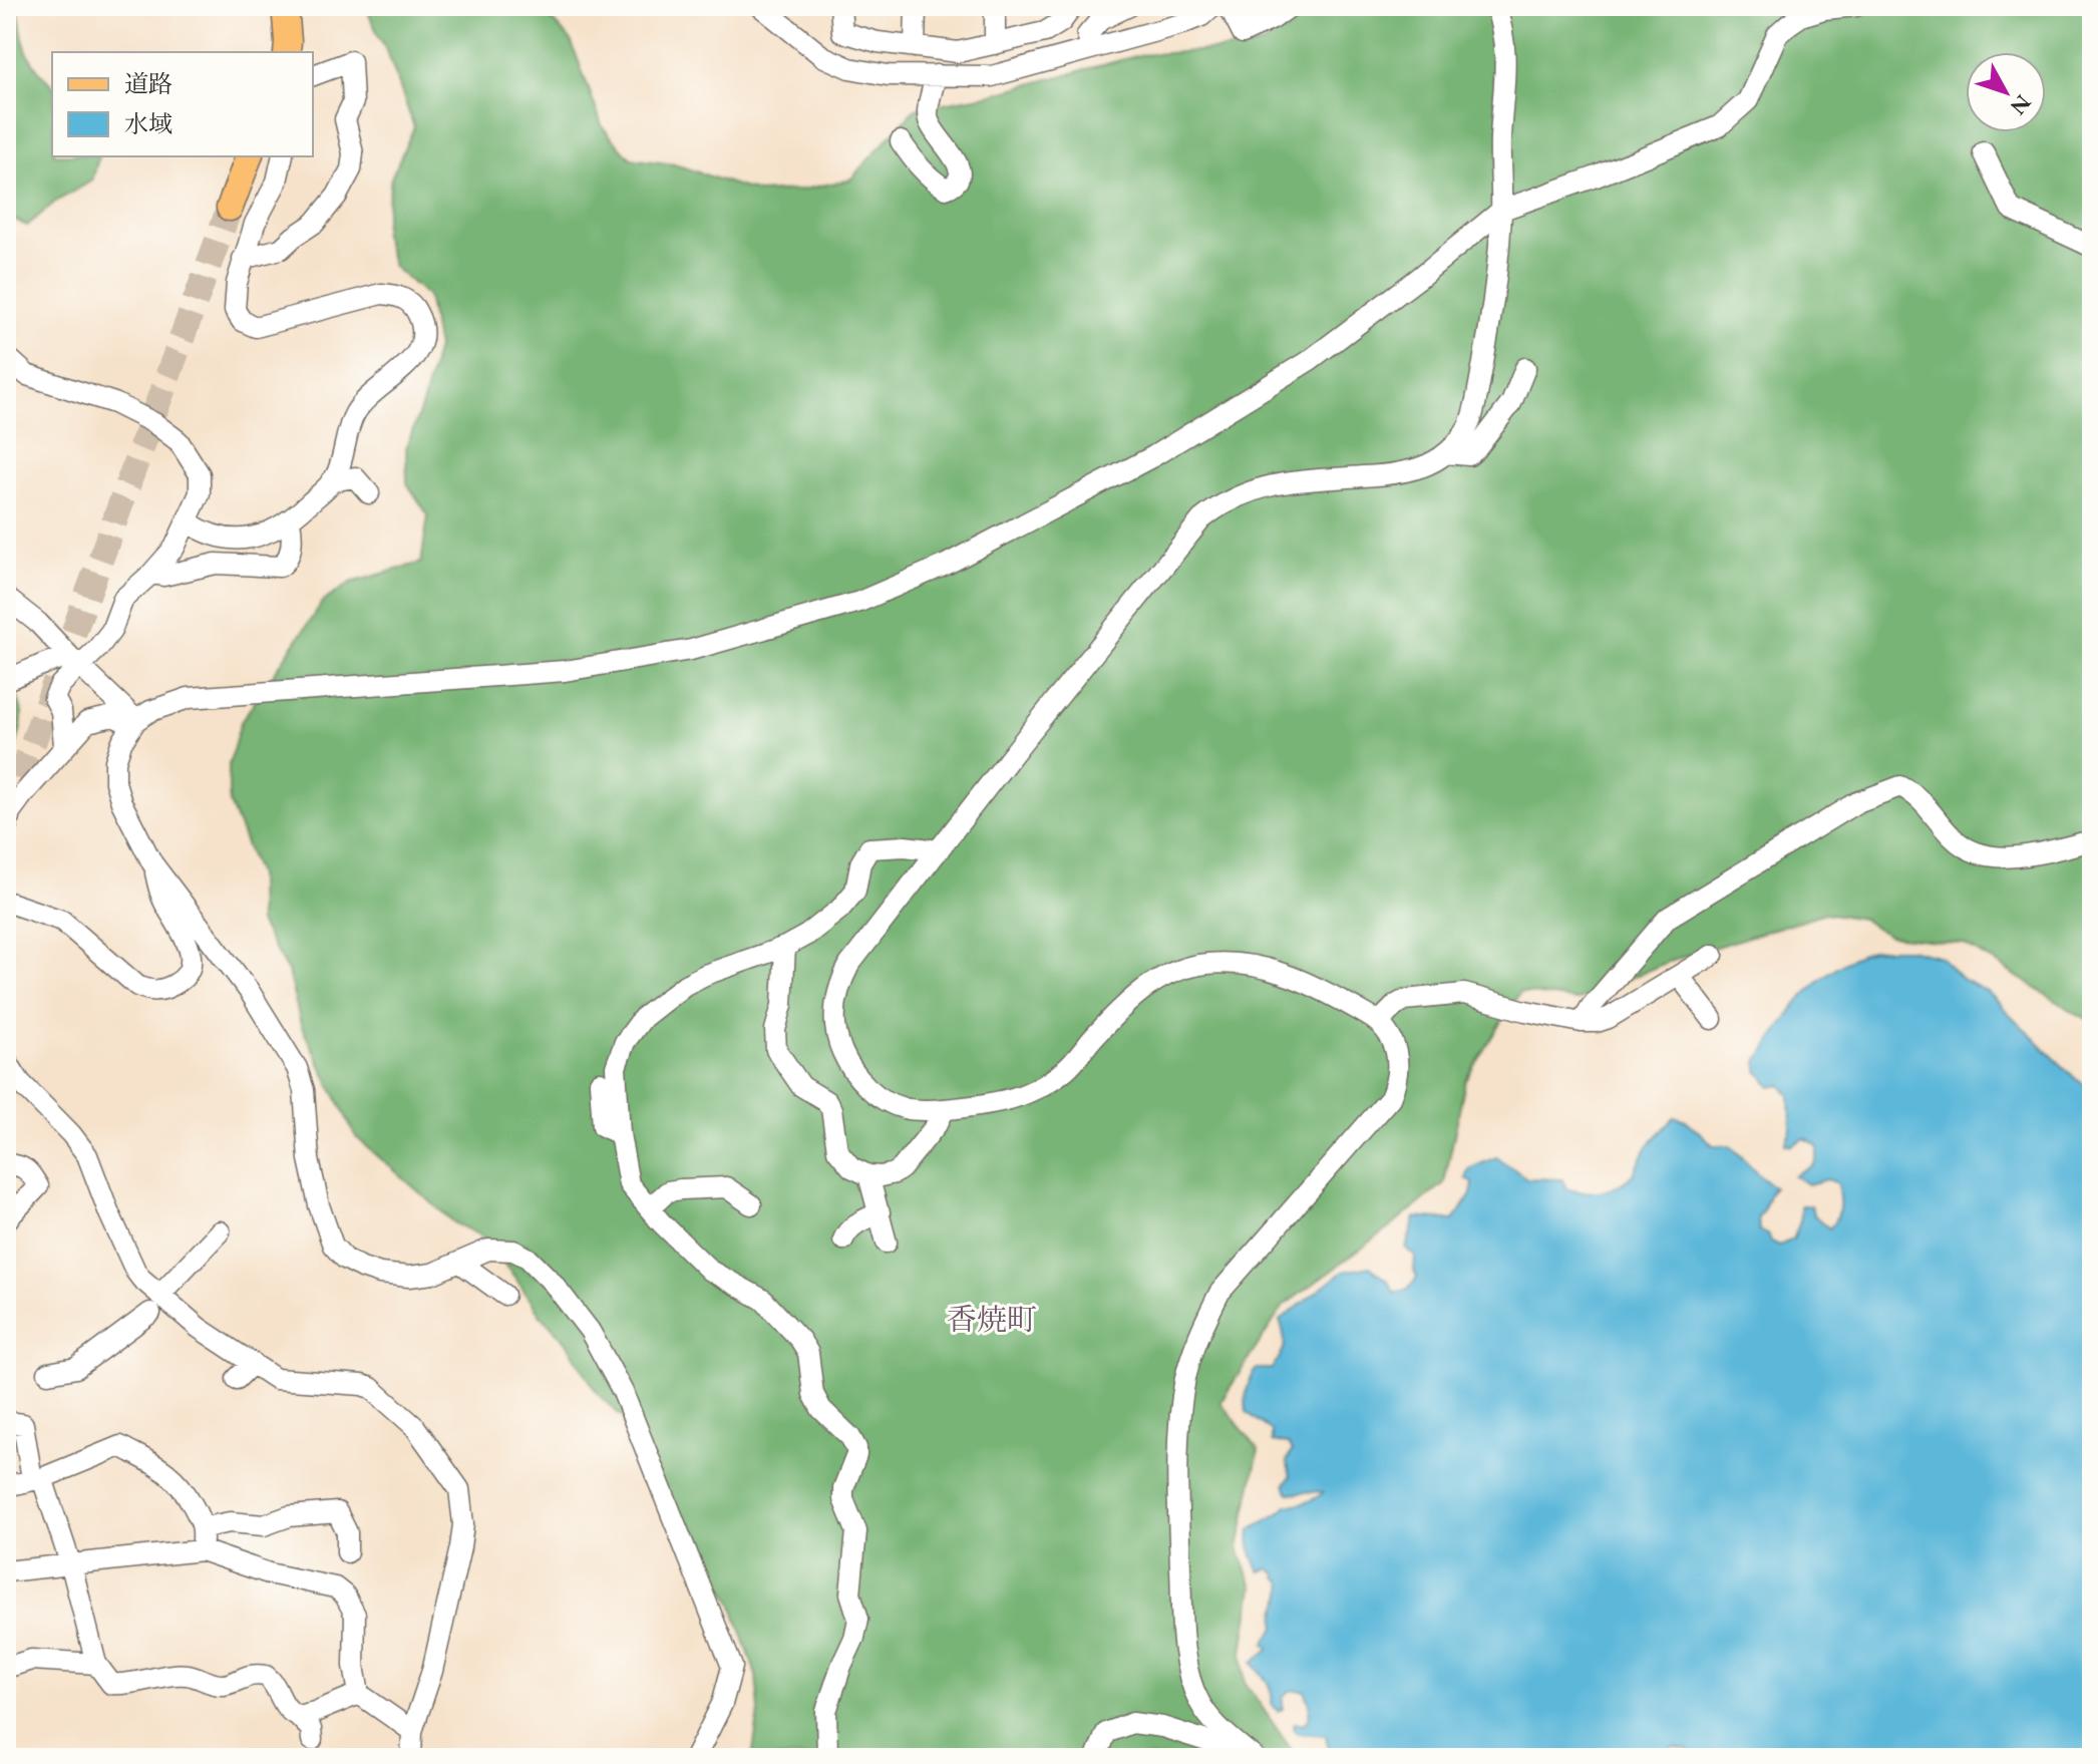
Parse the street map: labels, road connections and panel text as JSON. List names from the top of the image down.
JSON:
{
  "districts": ["香焼町"],
  "legend": ["道路", "水域"],
  "north": "bottom right"
}
